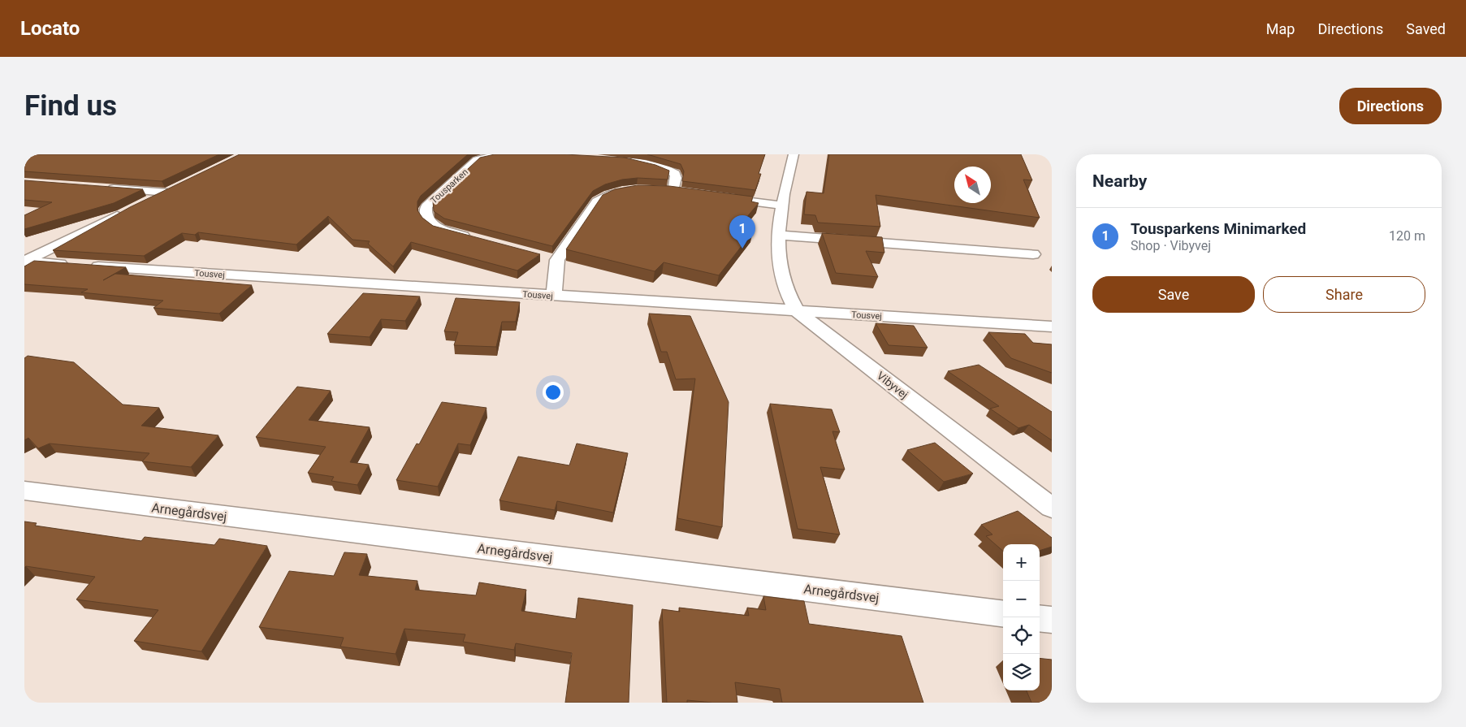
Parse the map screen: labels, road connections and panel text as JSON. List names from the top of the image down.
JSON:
{
  "streets": {
    "street": [
      "Tousparken",
      "Tousvej",
      "Vibyvej",
      "Arnegårdsvej"
    ]
  },
  "crossings": [
    ["Tousvej", "Vibyvej"]
  ],
  "north": "top left",
  "page": {
    "header": "Locato",
    "nav": ["Map", "Directions", "Saved"],
    "buttons": [
      "Directions",
      ["Save", "Share"]
    ],
    "title": "Find us",
    "heading": "Nearby",
    "list": [
      {
        "mark": "1",
        "name": "Tousparkens Minimarked",
        "note": "Shop · Vibyvej",
        "value": "120 m"
      }
    ],
    "pins": "1",
    "map_buttons": ["+", "−"]
  }
}
